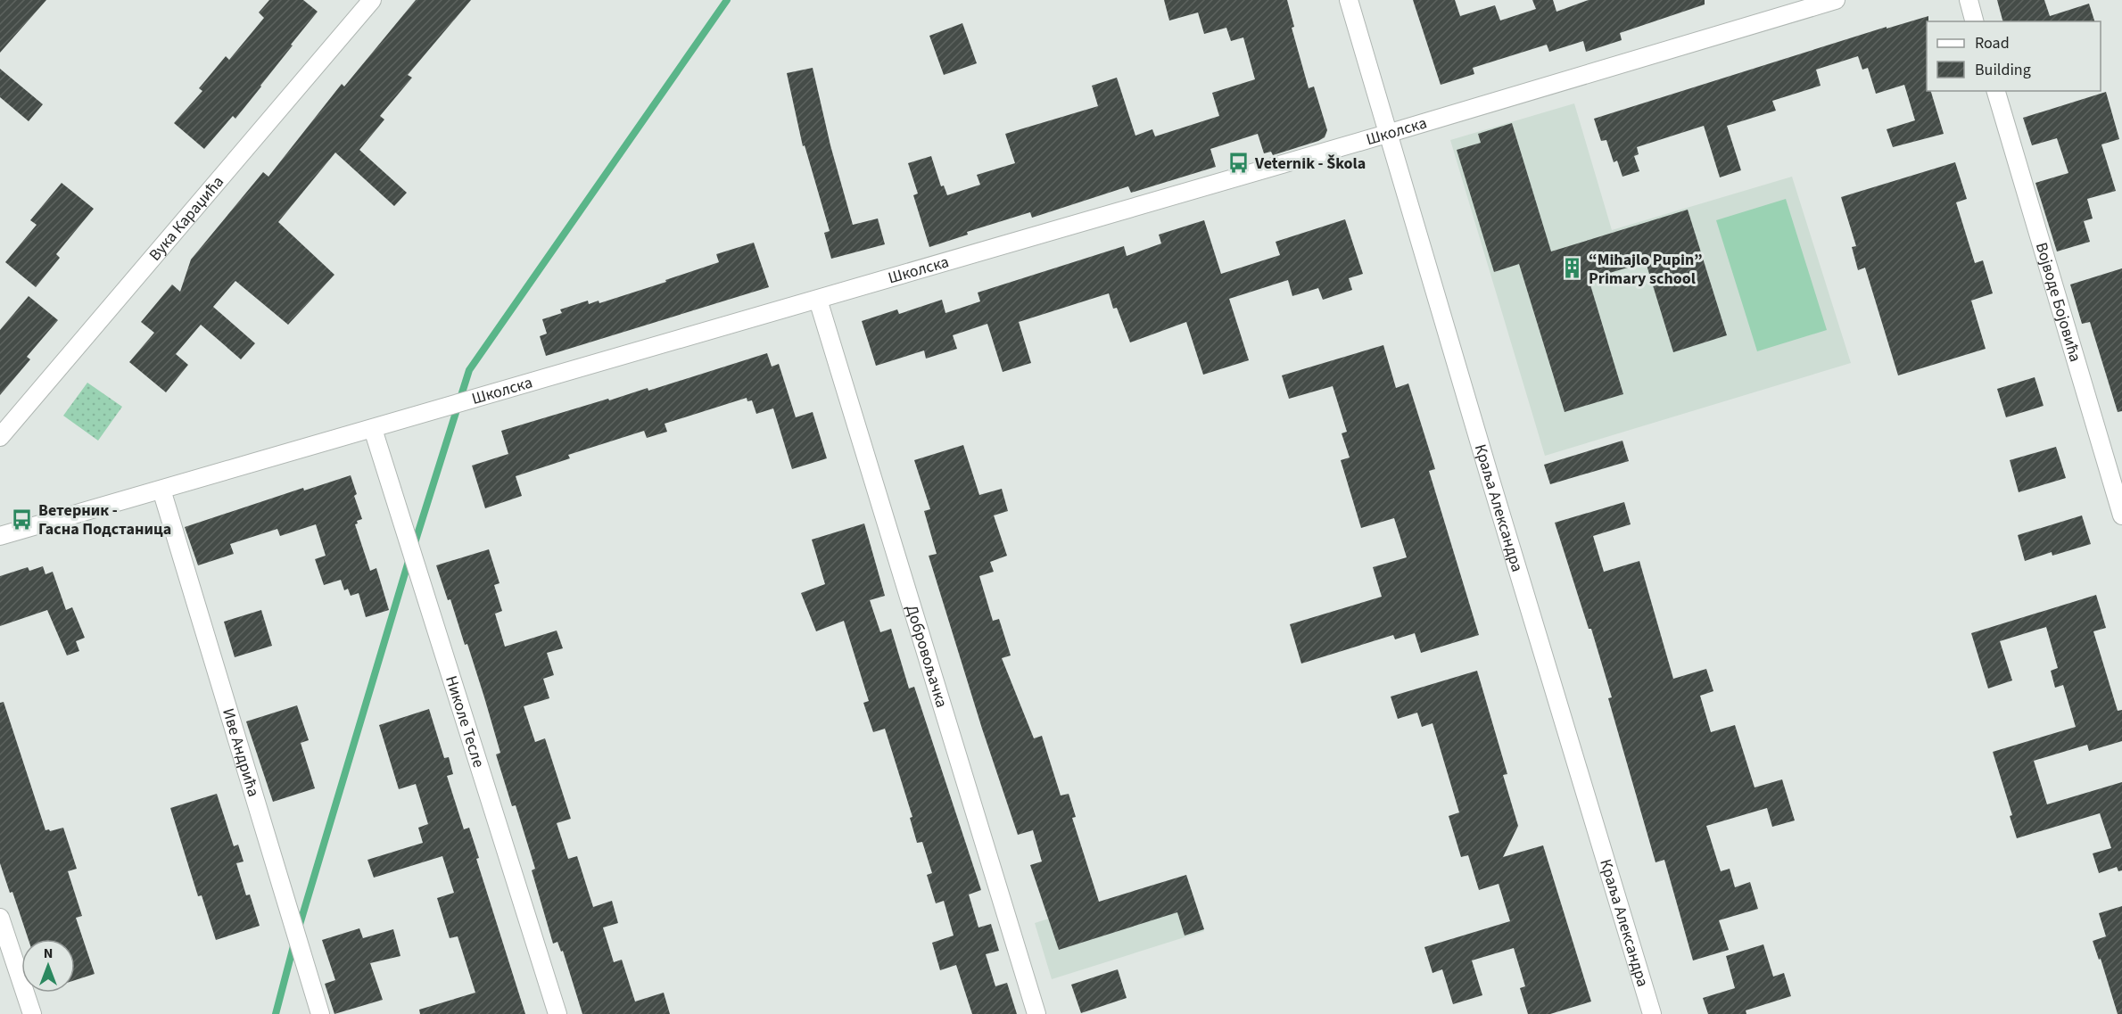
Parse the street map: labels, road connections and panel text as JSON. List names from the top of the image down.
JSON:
{
  "streets": {
    "street": [
      "Школска",
      "Вука Караџића",
      "Војводе Бојовића",
      "Краља Александра",
      "Добровољачка",
      "Николе Тесле",
      "Иве Андрића"
    ]
  },
  "crossings": [
    ["Школска", "Краља Александра"],
    ["Школска", "Добровољачка"],
    ["Школска", "Николе Тесле"],
    ["Школска", "Иве Андрића"]
  ],
  "places": {
    "bus stop": ["Veternik - Škola", "Ветерник - Гасна Подстаница"],
    "building": ["“Mihajlo Pupin” Primary school"]
  },
  "legend": ["Road", "Building"],
  "north": "top"
}
